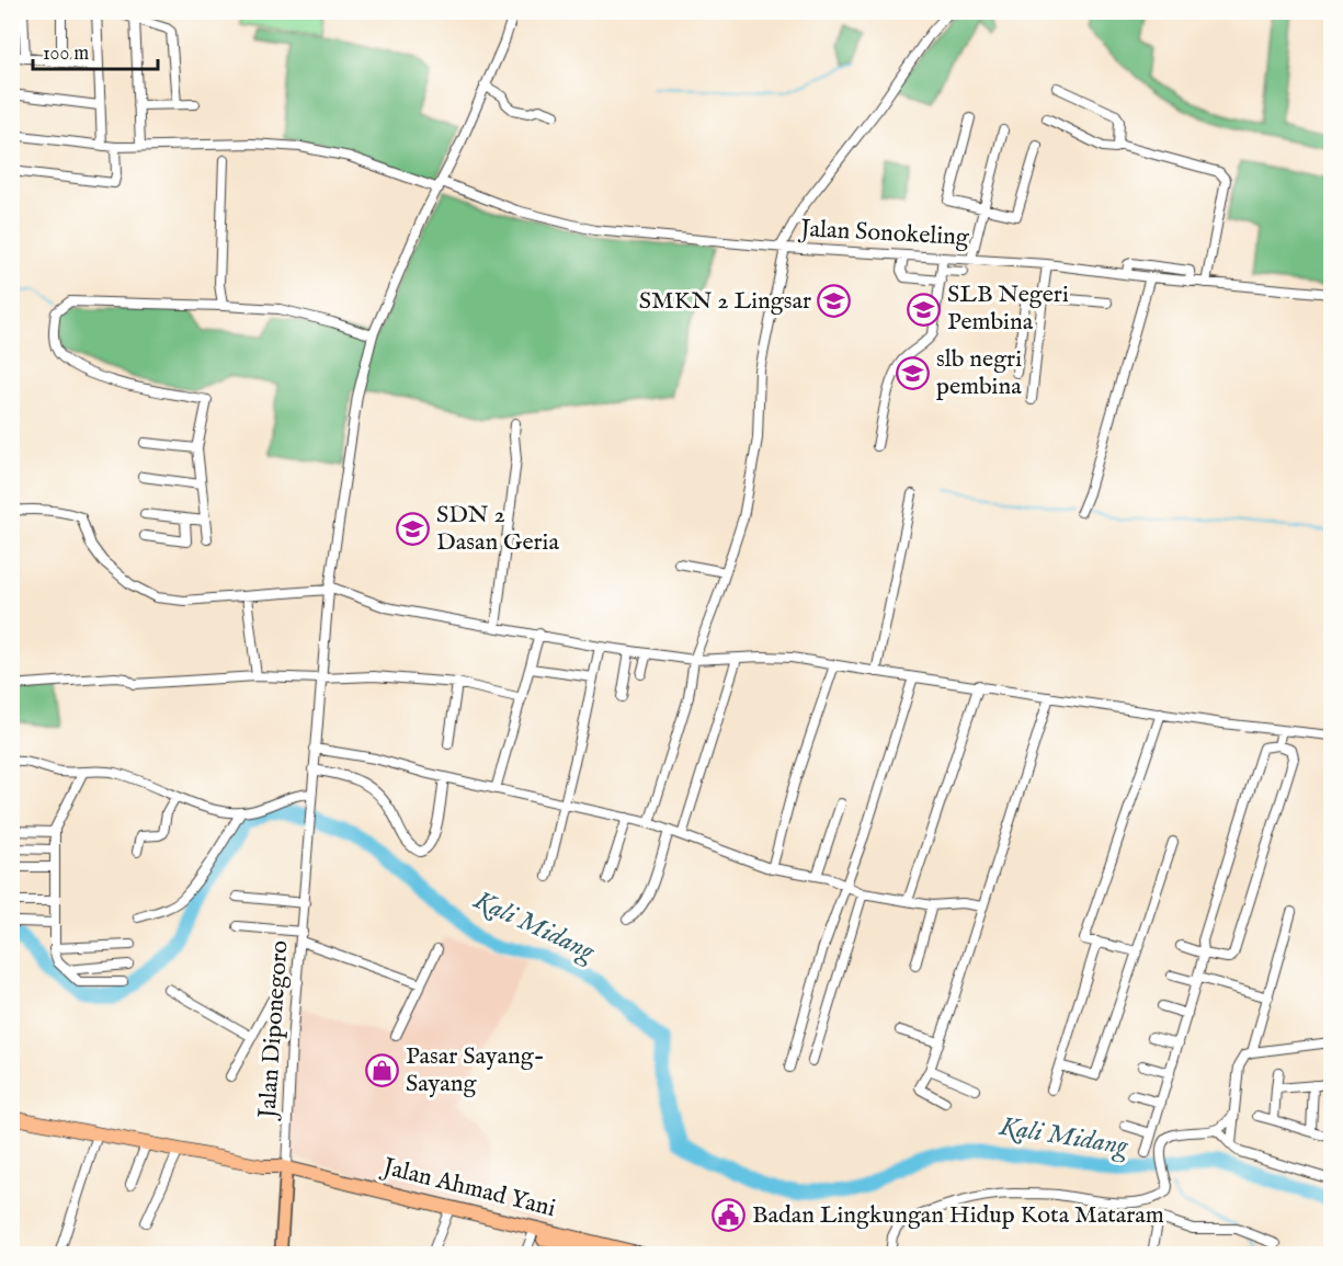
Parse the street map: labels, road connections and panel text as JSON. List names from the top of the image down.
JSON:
{
  "streets": {
    "highway": ["Jalan Ahmad Yani"],
    "main road": ["Jalan Diponegoro"],
    "street": ["Jalan Sonokeling"]
  },
  "crossings": [
    ["Jalan Sonokeling", "Jalan Diponegoro"],
    ["Jalan Diponegoro", "Jalan Ahmad Yani"]
  ],
  "water": ["Kali Midang"],
  "places": {
    "school or university": [
      "SMKN 2 Lingsar",
      "SLB Negeri Pembina",
      "slb negri pembina",
      "SDN 2 Dasan Geria"
    ],
    "shop": ["Pasar Sayang- Sayang"],
    "public building": ["Badan Lingkungan Hidup Kota Mataram"]
  },
  "scale_bar": "100 m"
}
